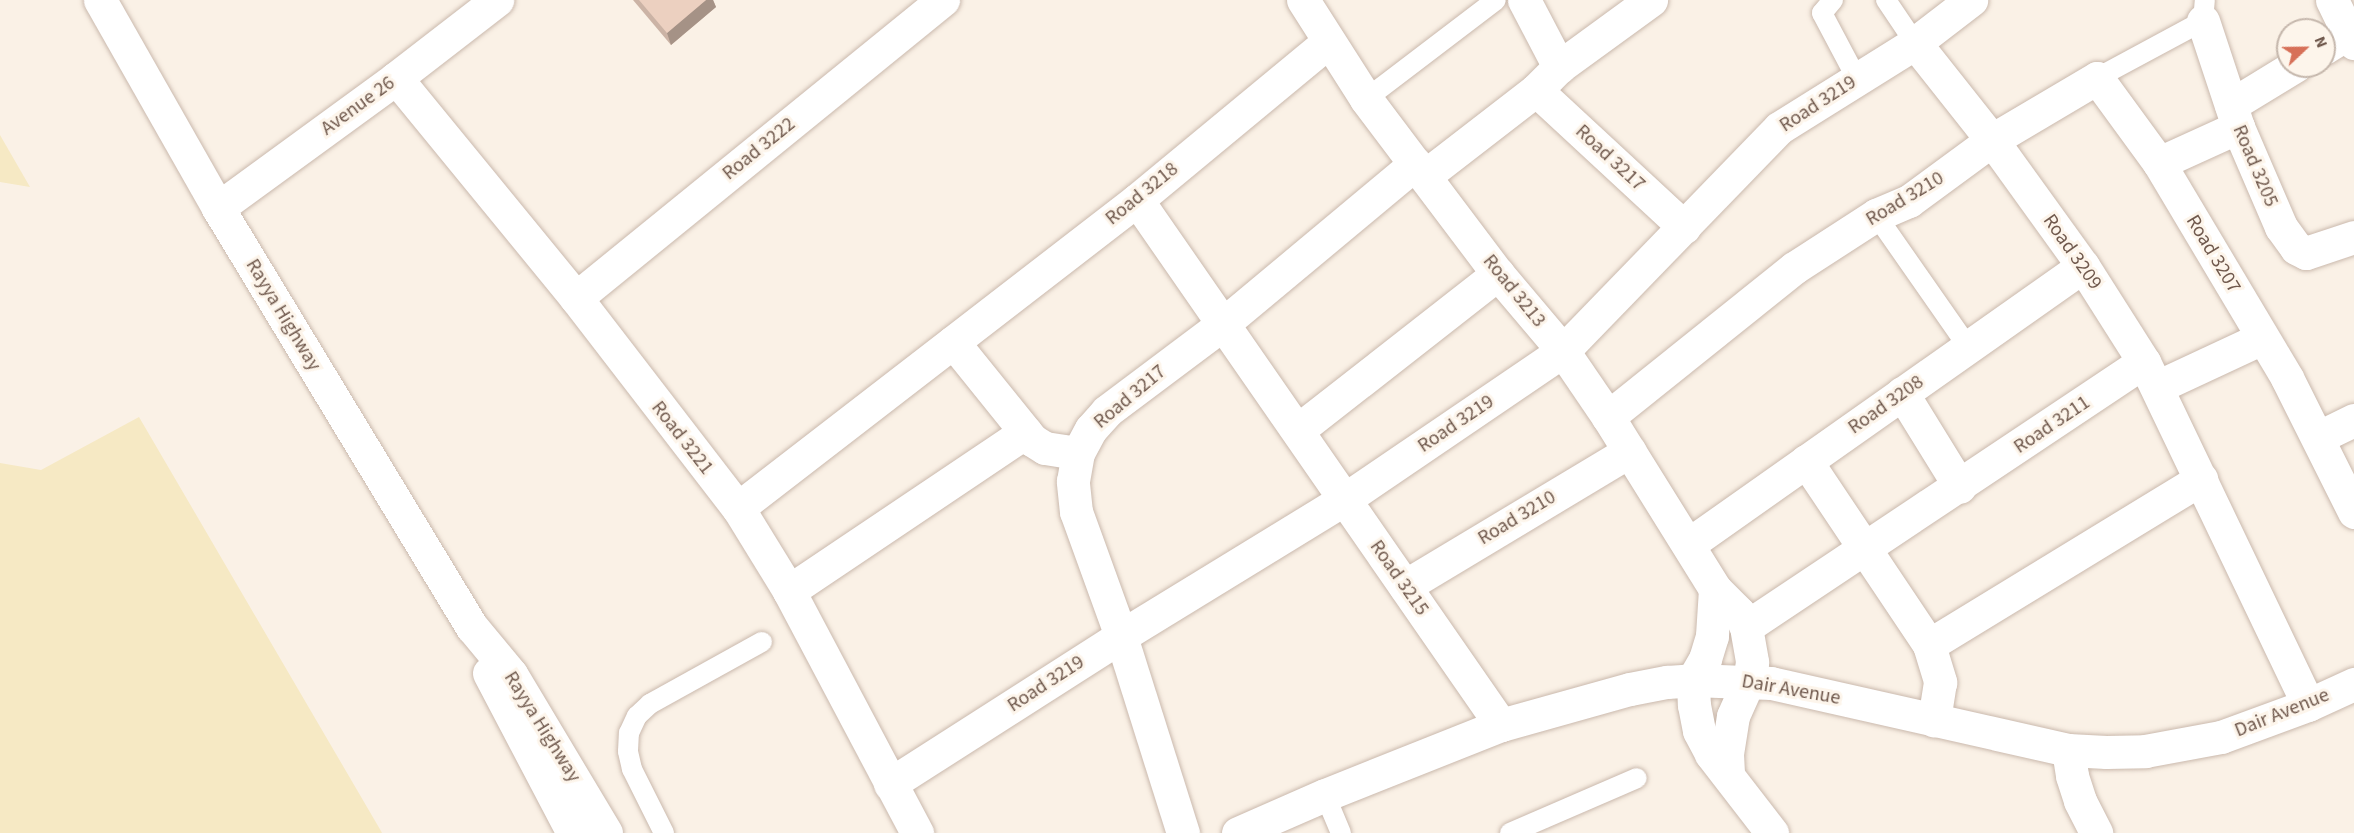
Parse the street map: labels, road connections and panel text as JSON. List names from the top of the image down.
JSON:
{
  "streets": {
    "street": [
      "Road 3219",
      "Avenue 26",
      "Road 3222",
      "Road 3217",
      "Road 3205",
      "Road 3218",
      "Road 3210",
      "Road 3209",
      "Road 3207",
      "Road 3213",
      "Rayya Highway",
      "Road 3208",
      "Road 3211",
      "Road 3221",
      "Road 3215",
      "Dair Avenue"
    ]
  },
  "crossings": [
    ["Road 3219", "Road 3217"],
    ["Road 3219", "Road 3209"],
    ["Road 3219", "Road 3213"],
    ["Road 3219", "Road 3221"],
    ["Road 3219", "Road 3215"],
    ["Avenue 26", "Rayya Highway"],
    ["Avenue 26", "Road 3221"],
    ["Road 3222", "Road 3221"],
    ["Road 3217", "Road 3213"],
    ["Road 3217", "Road 3215"],
    ["Road 3205", "Road 3210"],
    ["Road 3218", "Road 3213"],
    ["Road 3218", "Road 3221"],
    ["Road 3218", "Road 3215"],
    ["Road 3210", "Road 3209"],
    ["Road 3210", "Road 3207"],
    ["Road 3210", "Road 3213"],
    ["Road 3210", "Road 3215"],
    ["Road 3209", "Road 3208"],
    ["Road 3209", "Road 3211"],
    ["Road 3209", "Dair Avenue"],
    ["Road 3207", "Road 3211"],
    ["Road 3213", "Road 3208"],
    ["Road 3213", "Road 3211"],
    ["Road 3213", "Dair Avenue"],
    ["Road 3215", "Dair Avenue"]
  ],
  "north": "right"
}
